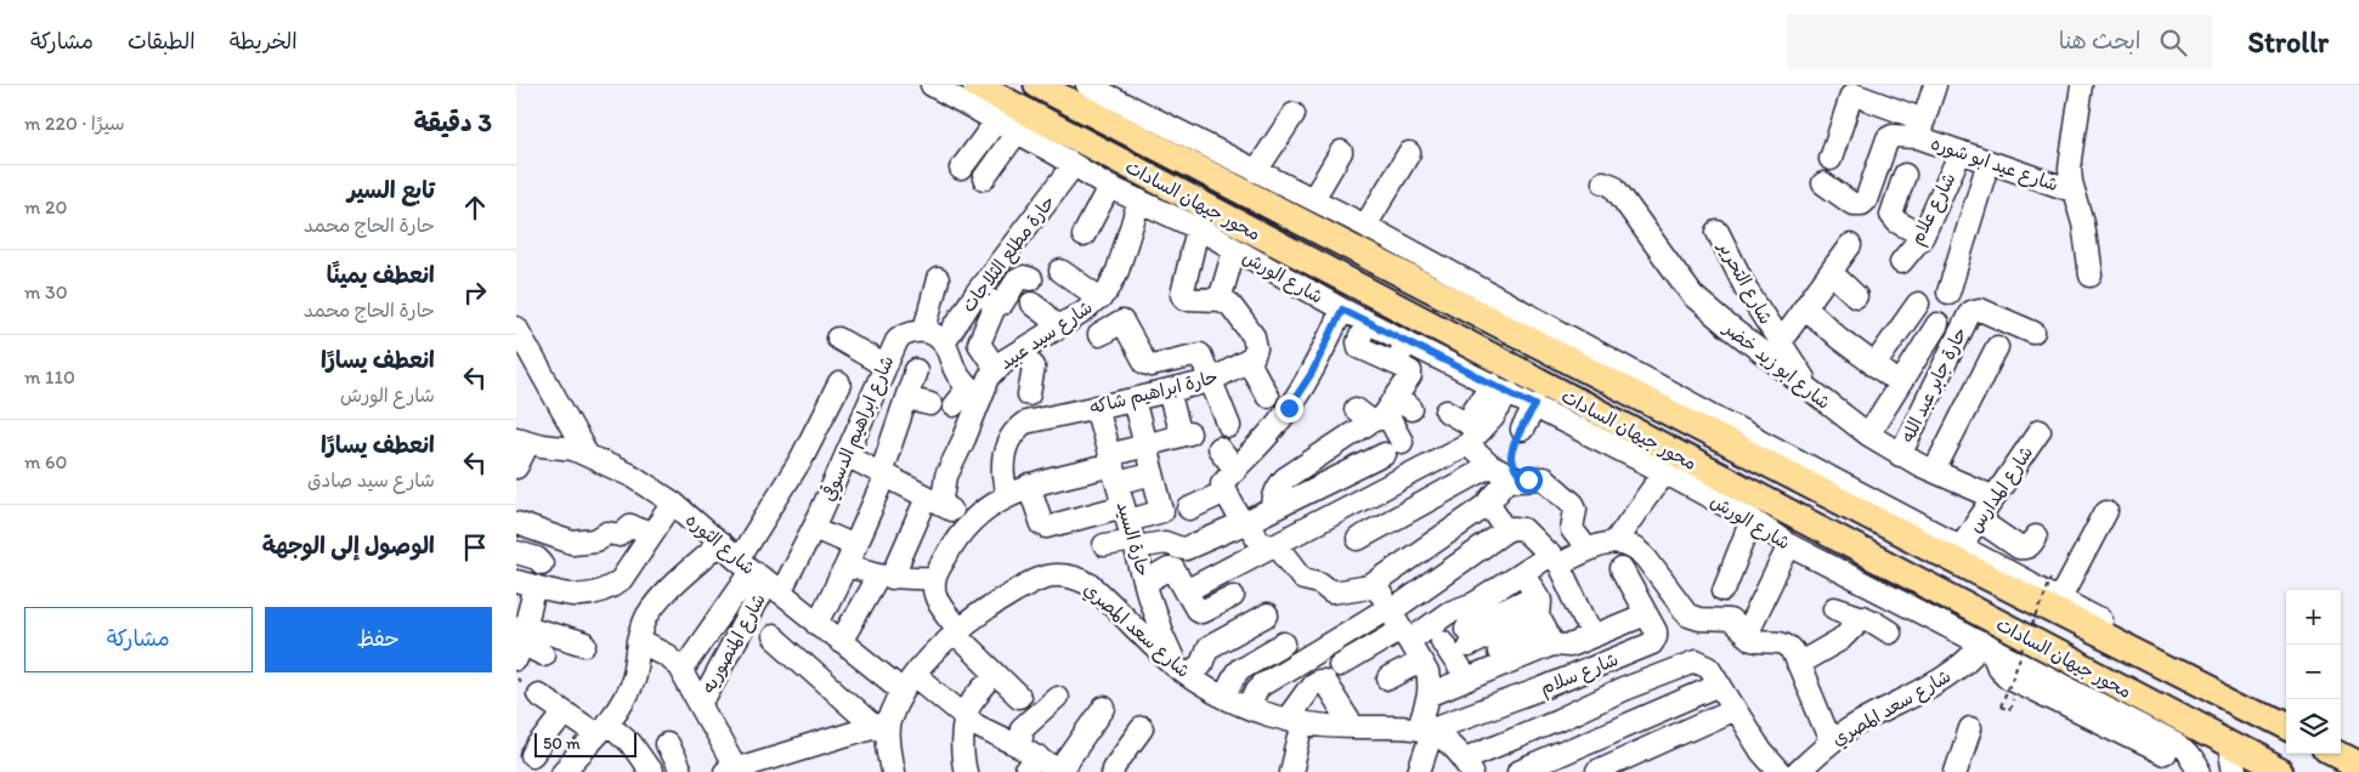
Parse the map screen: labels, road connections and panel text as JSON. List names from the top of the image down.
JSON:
{
  "streets": {
    "main road": ["محور جيهان السادات"],
    "street": [
      "شارع عيد ابو شوره",
      "شارع علام",
      "حارة مطلع الثلاجات",
      "شارع الورش",
      "شارع التحرير",
      "شارع سيد عبيد",
      "شارع ابو زيد خضر",
      "حارة جابر عبد الله",
      "حارة ابراهيم شاكه",
      "شارع ابراهيم الدسوقي",
      "شارع المدارس",
      "حارة السيد",
      "شارع الثوره",
      "شارع سعد المصري",
      "شارع المنصوريه",
      "شارع سلام"
    ]
  },
  "crossings": [
    ["شارع عيد ابو شوره", "شارع علام"],
    ["حارة مطلع الثلاجات", "شارع الورش"],
    ["شارع الورش", "شارع سيد عبيد"],
    ["شارع الورش", "شارع سعد المصري"],
    ["شارع التحرير", "شارع ابو زيد خضر"],
    ["شارع سيد عبيد", "شارع الثوره"],
    ["شارع ابو زيد خضر", "حارة جابر عبد الله"],
    ["شارع ابو زيد خضر", "شارع المدارس"],
    ["حارة ابراهيم شاكه", "حارة السيد"],
    ["شارع ابراهيم الدسوقي", "شارع الثوره"],
    ["شارع ابراهيم الدسوقي", "شارع المنصوريه"],
    ["حارة السيد", "شارع سعد المصري"],
    ["شارع الثوره", "شارع سعد المصري"],
    ["شارع الثوره", "شارع المنصوريه"],
    ["شارع سعد المصري", "شارع سلام"]
  ],
  "scale_bar": "50 m",
  "page": {
    "header": "Strollr",
    "search": "ابحث هنا",
    "nav": ["الخريطة", "الطبقات", "مشاركة"],
    "heading": ["3 دقيقة", "سيرًا · 220 m"],
    "list": [
      ["تابع السير", "حارة الحاج محمد", "20 m"],
      ["انعطف يمينًا", "حارة الحاج محمد", "30 m"],
      ["انعطف يسارًا", "شارع الورش", "110 m"],
      ["انعطف يسارًا", "شارع سيد صادق", "60 m"],
      "الوصول إلى الوجهة"
    ],
    "buttons": ["حفظ", "مشاركة"],
    "map_buttons": ["+", "−"],
    "scale": "50 m"
  }
}
